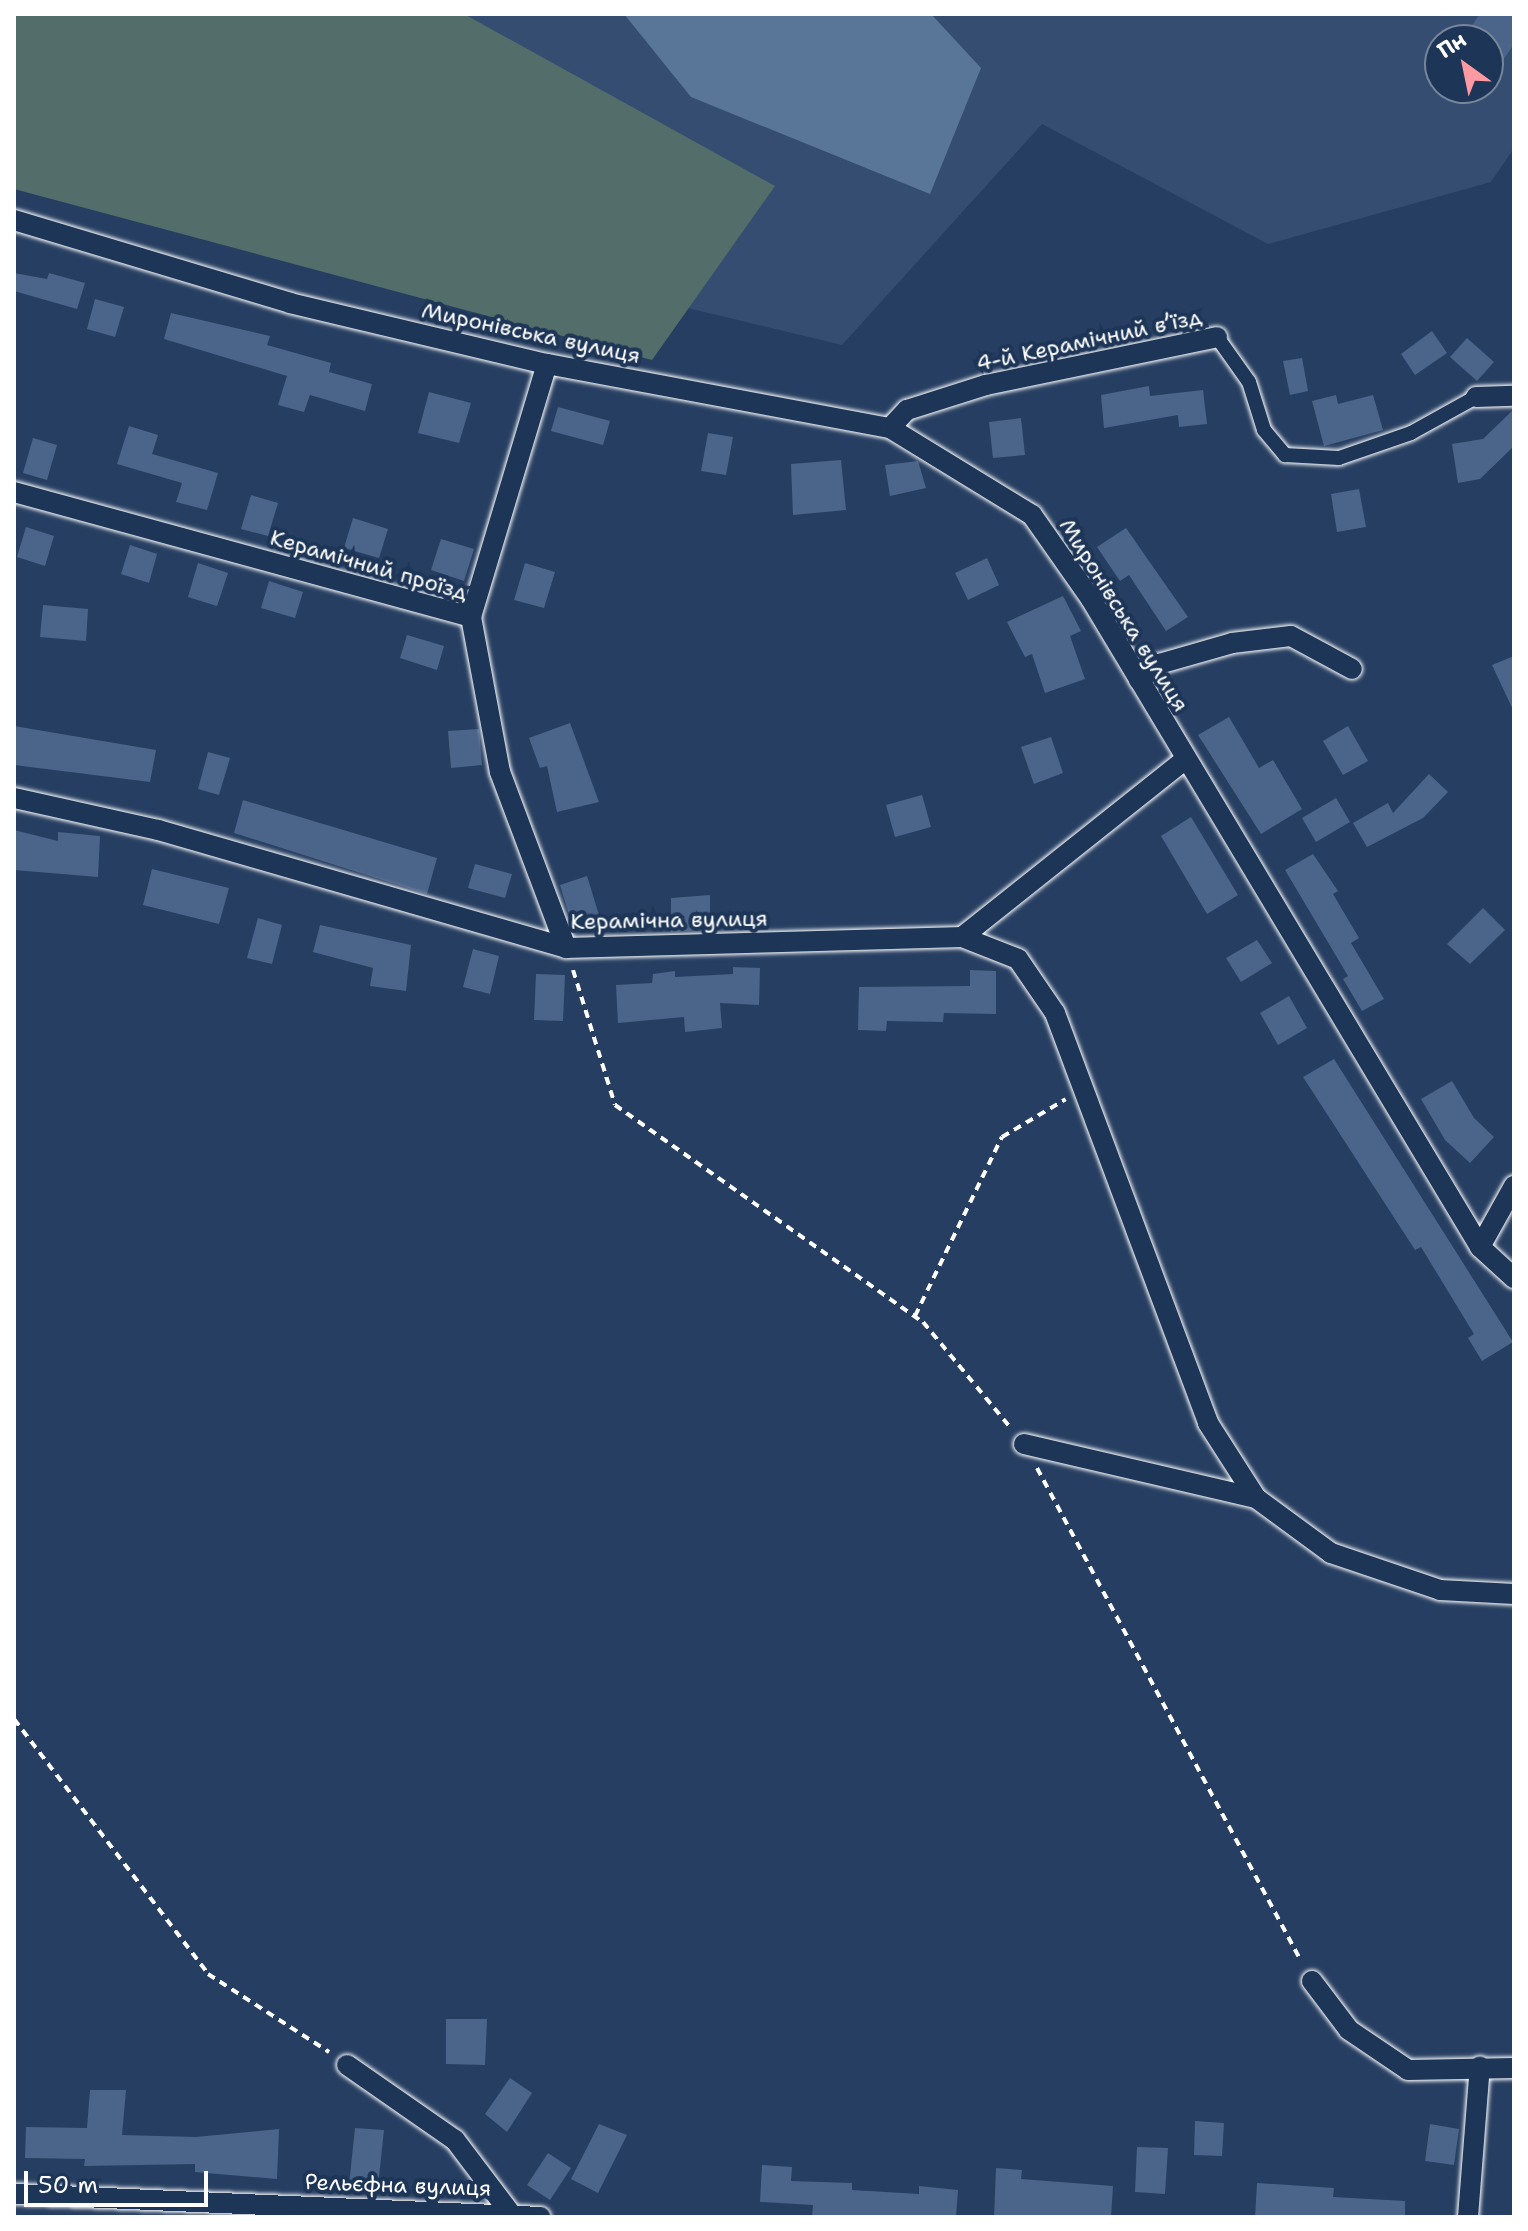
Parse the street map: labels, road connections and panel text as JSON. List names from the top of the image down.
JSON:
{
  "streets": {
    "street": [
      "Миронівська вулиця",
      "4-й Керамічний в’їзд",
      "Керамічний проїзд",
      "Керамічна вулиця",
      "Рельєфна вулиця"
    ]
  },
  "crossings": [
    ["Миронівська вулиця", "4-й Керамічний в’їзд"],
    ["Керамічний проїзд", "Керамічна вулиця"]
  ],
  "scale_bar": "50 m",
  "north": "top left"
}
